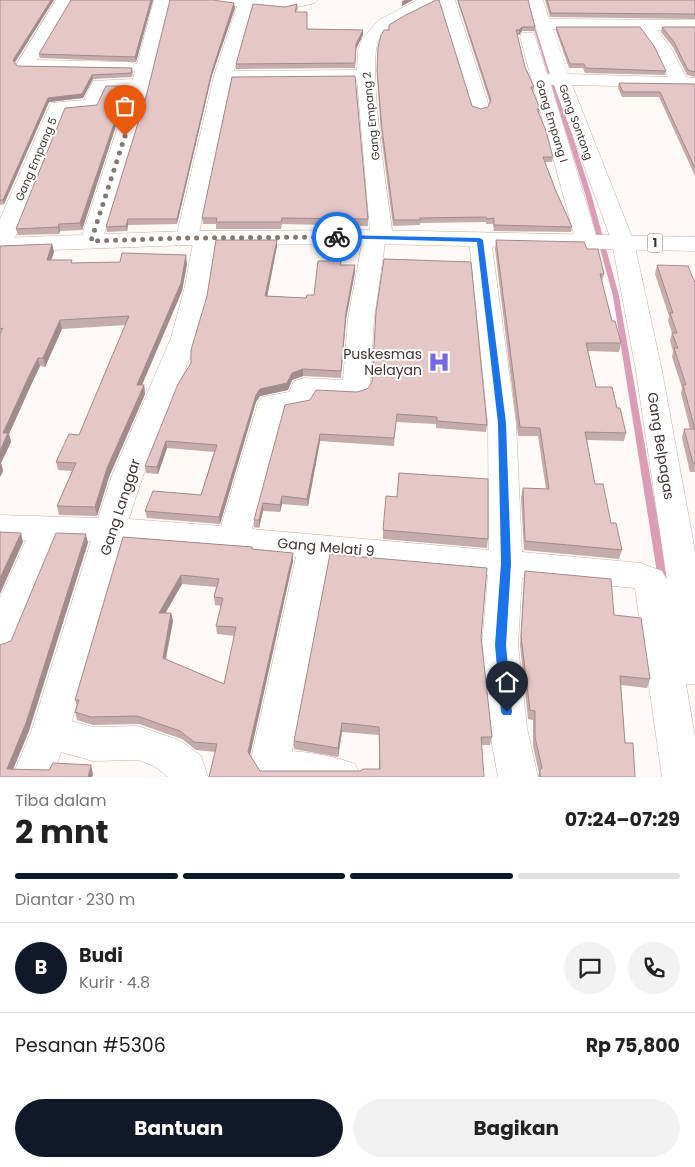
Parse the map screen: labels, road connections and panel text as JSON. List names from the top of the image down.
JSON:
{
  "streets": {
    "main road": [
      "Gang Empang 2",
      "Gang Empang I",
      "Gang Sontong",
      "Gang Empang 5",
      "1",
      "Gang Belpagas",
      "Gang Langgar",
      "Gang Melati 9"
    ]
  },
  "crossings": [
    ["Gang Empang 2", "1"],
    ["Gang Empang 2", "Gang Melati 9"],
    ["Gang Empang I", "Gang Sontong"],
    ["Gang Empang I", "1"],
    ["Gang Empang I", "Gang Belpagas"],
    ["Gang Sontong", "1"],
    ["Gang Sontong", "Gang Belpagas"],
    ["Gang Empang 5", "1"],
    ["1", "Gang Belpagas"],
    ["1", "Gang Langgar"],
    ["Gang Belpagas", "Gang Melati 9"],
    ["Gang Langgar", "Gang Melati 9"]
  ],
  "places": {
    "hospital": ["Puskesmas Nelayan"]
  },
  "page": {
    "heading": ["2 mnt", "Tiba dalam", "07:24–07:29"],
    "panel": [
      "Budi",
      "Kurir · 4.8",
      "Pesanan #5306",
      "Rp 75,800"
    ],
    "bar": "Diantar · 230 m",
    "round": "B",
    "buttons": ["Bantuan", "Bagikan"]
  }
}
